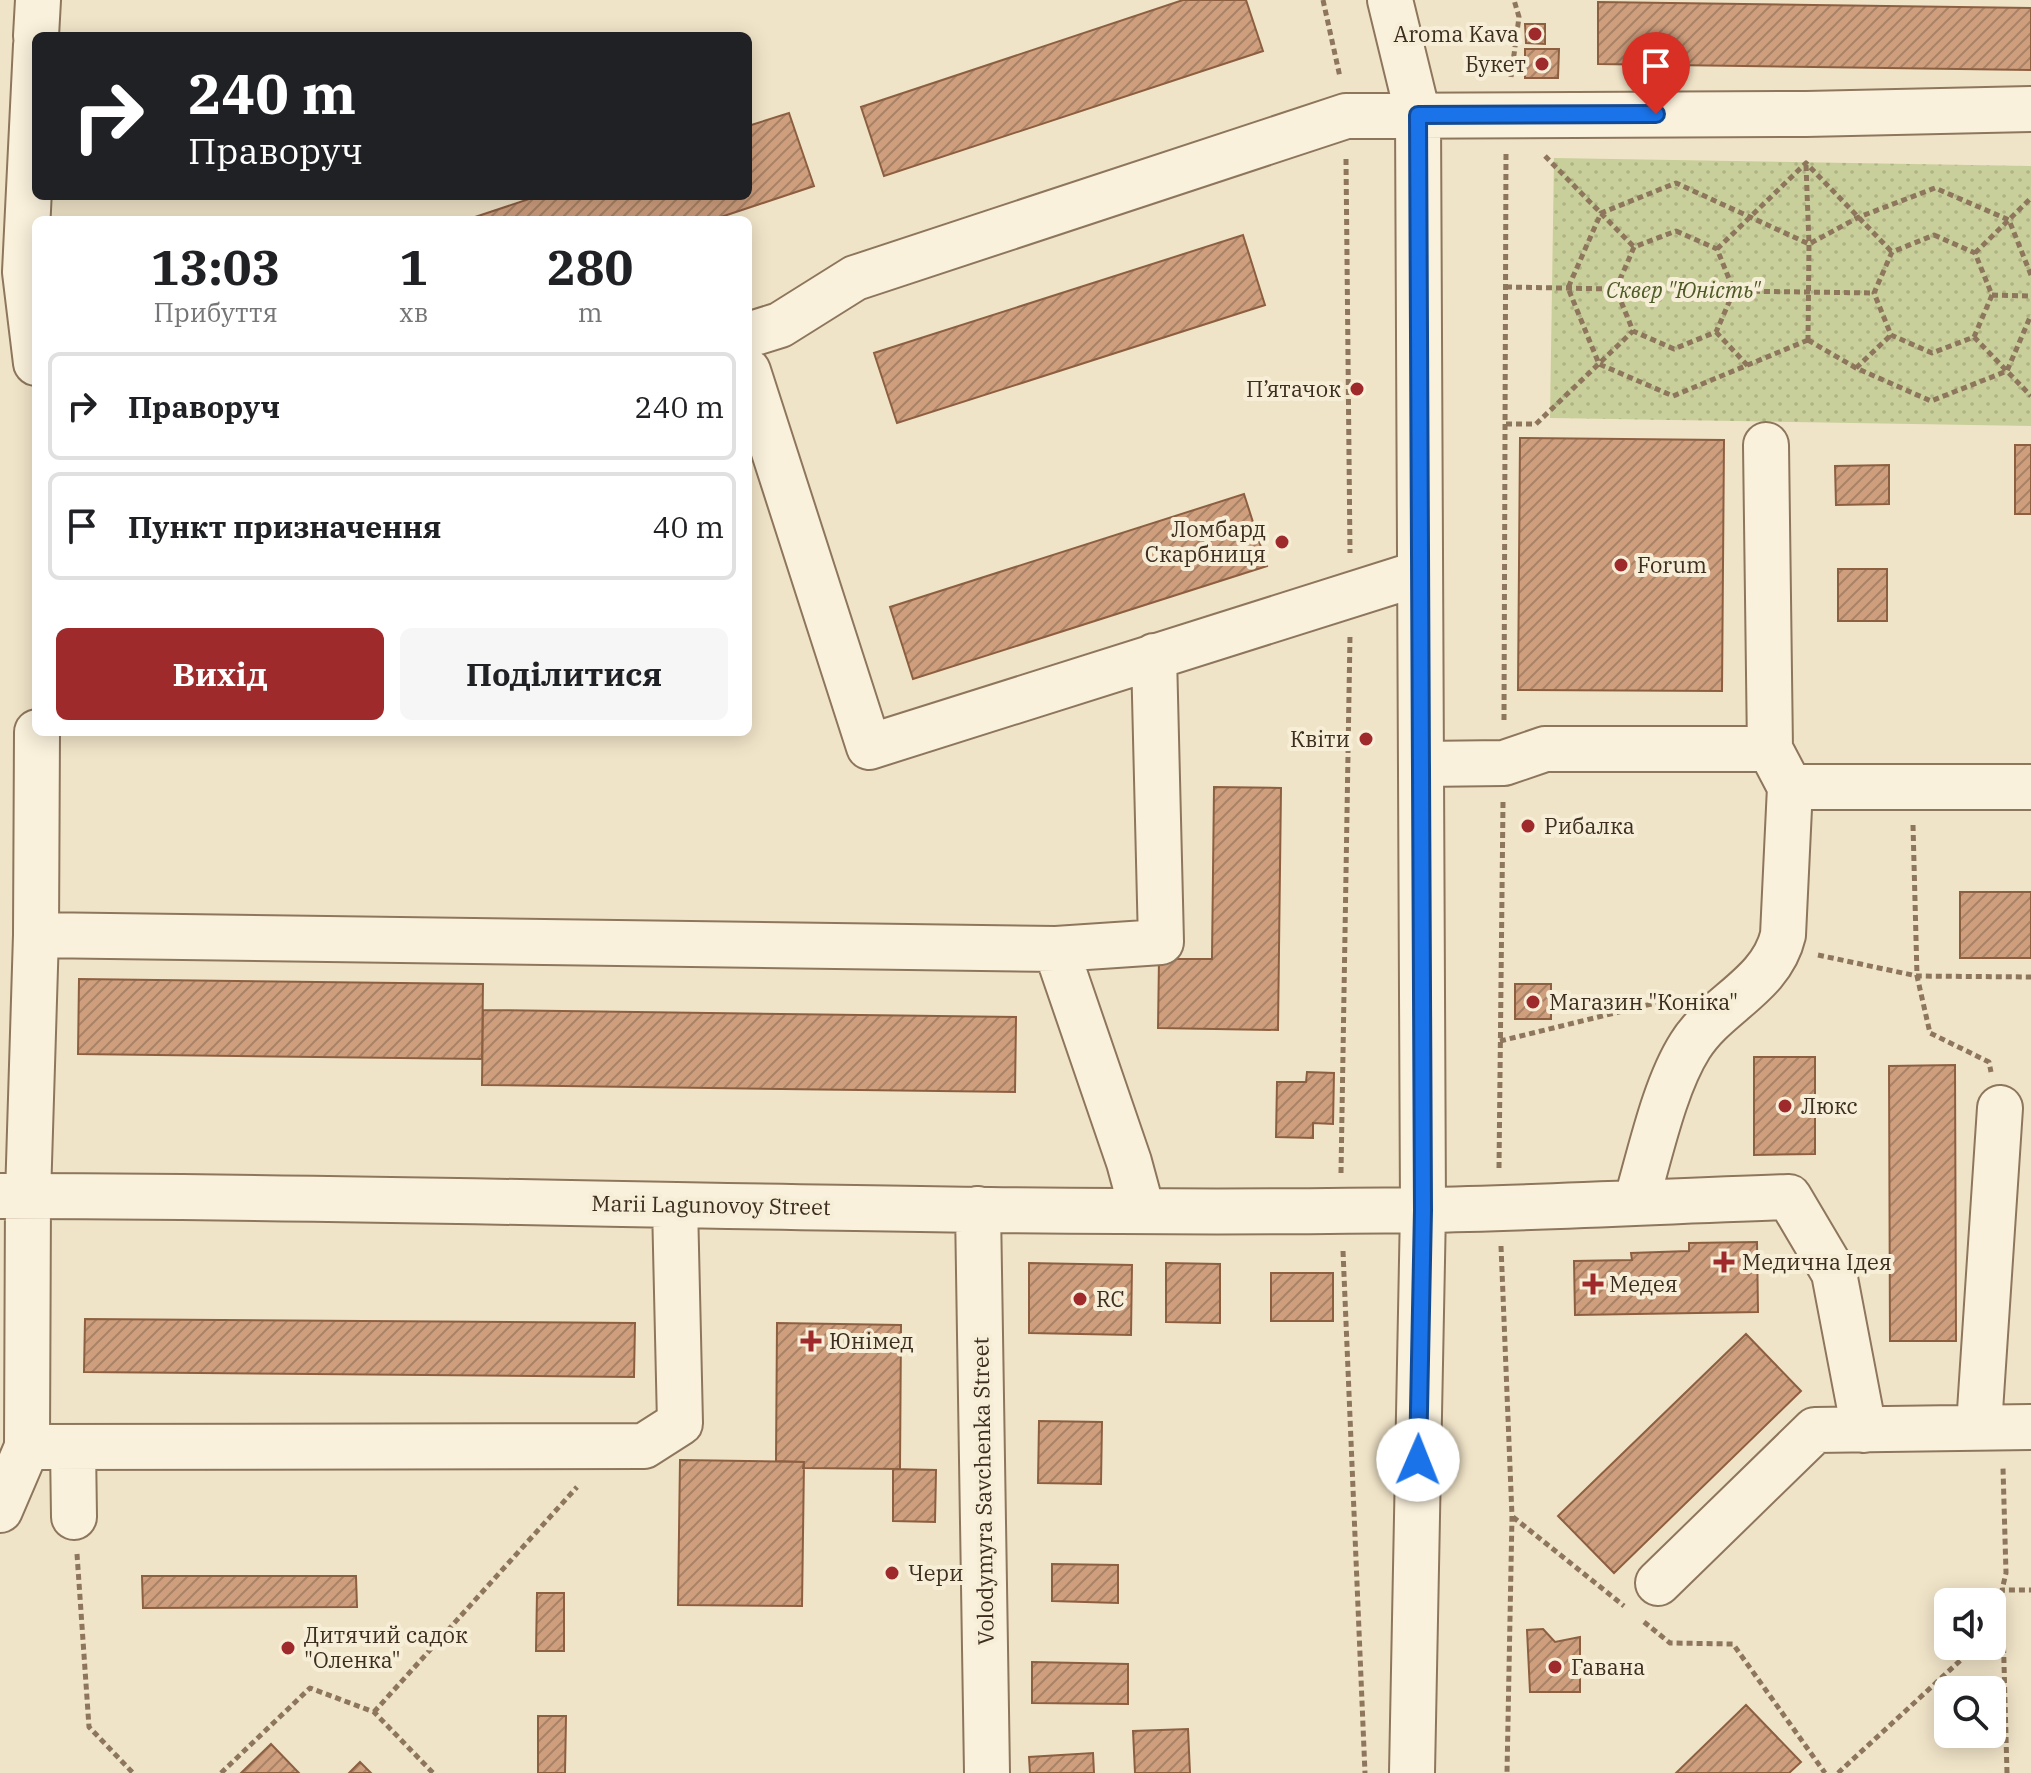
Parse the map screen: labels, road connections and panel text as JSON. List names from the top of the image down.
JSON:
{
  "streets": {
    "street": ["Marii Lagunovoy Street", "Volodymyra Savchenka Street"]
  },
  "crossings": [
    ["Marii Lagunovoy Street", "Volodymyra Savchenka Street"]
  ],
  "parks": ["Сквер \"Юність\""],
  "places": {
    "other": [
      "Aroma Kava",
      "Букет",
      "П’ятачок",
      "Ломбард Скарбниця",
      "Forum",
      "Квіти",
      "Рибалка",
      "Магазин \"Коніка\"",
      "Люкс",
      "RC",
      "Чери",
      "Дитячий садок \"Оленка\"",
      "Гавана"
    ],
    "health": ["Медична Ідея", "Медея", "Юнімед"]
  },
  "page": {
    "turn": ["240 m", "Праворуч"],
    "eta": [
      "13:03",
      "Прибуття",
      "1",
      "хв",
      "280",
      "m"
    ],
    "list": [
      {
        "name": "Праворуч",
        "value": "240 m"
      },
      {
        "name": "Пункт призначення",
        "value": "40 m"
      }
    ],
    "buttons": ["Вихід", "Поділитися"]
  }
}
